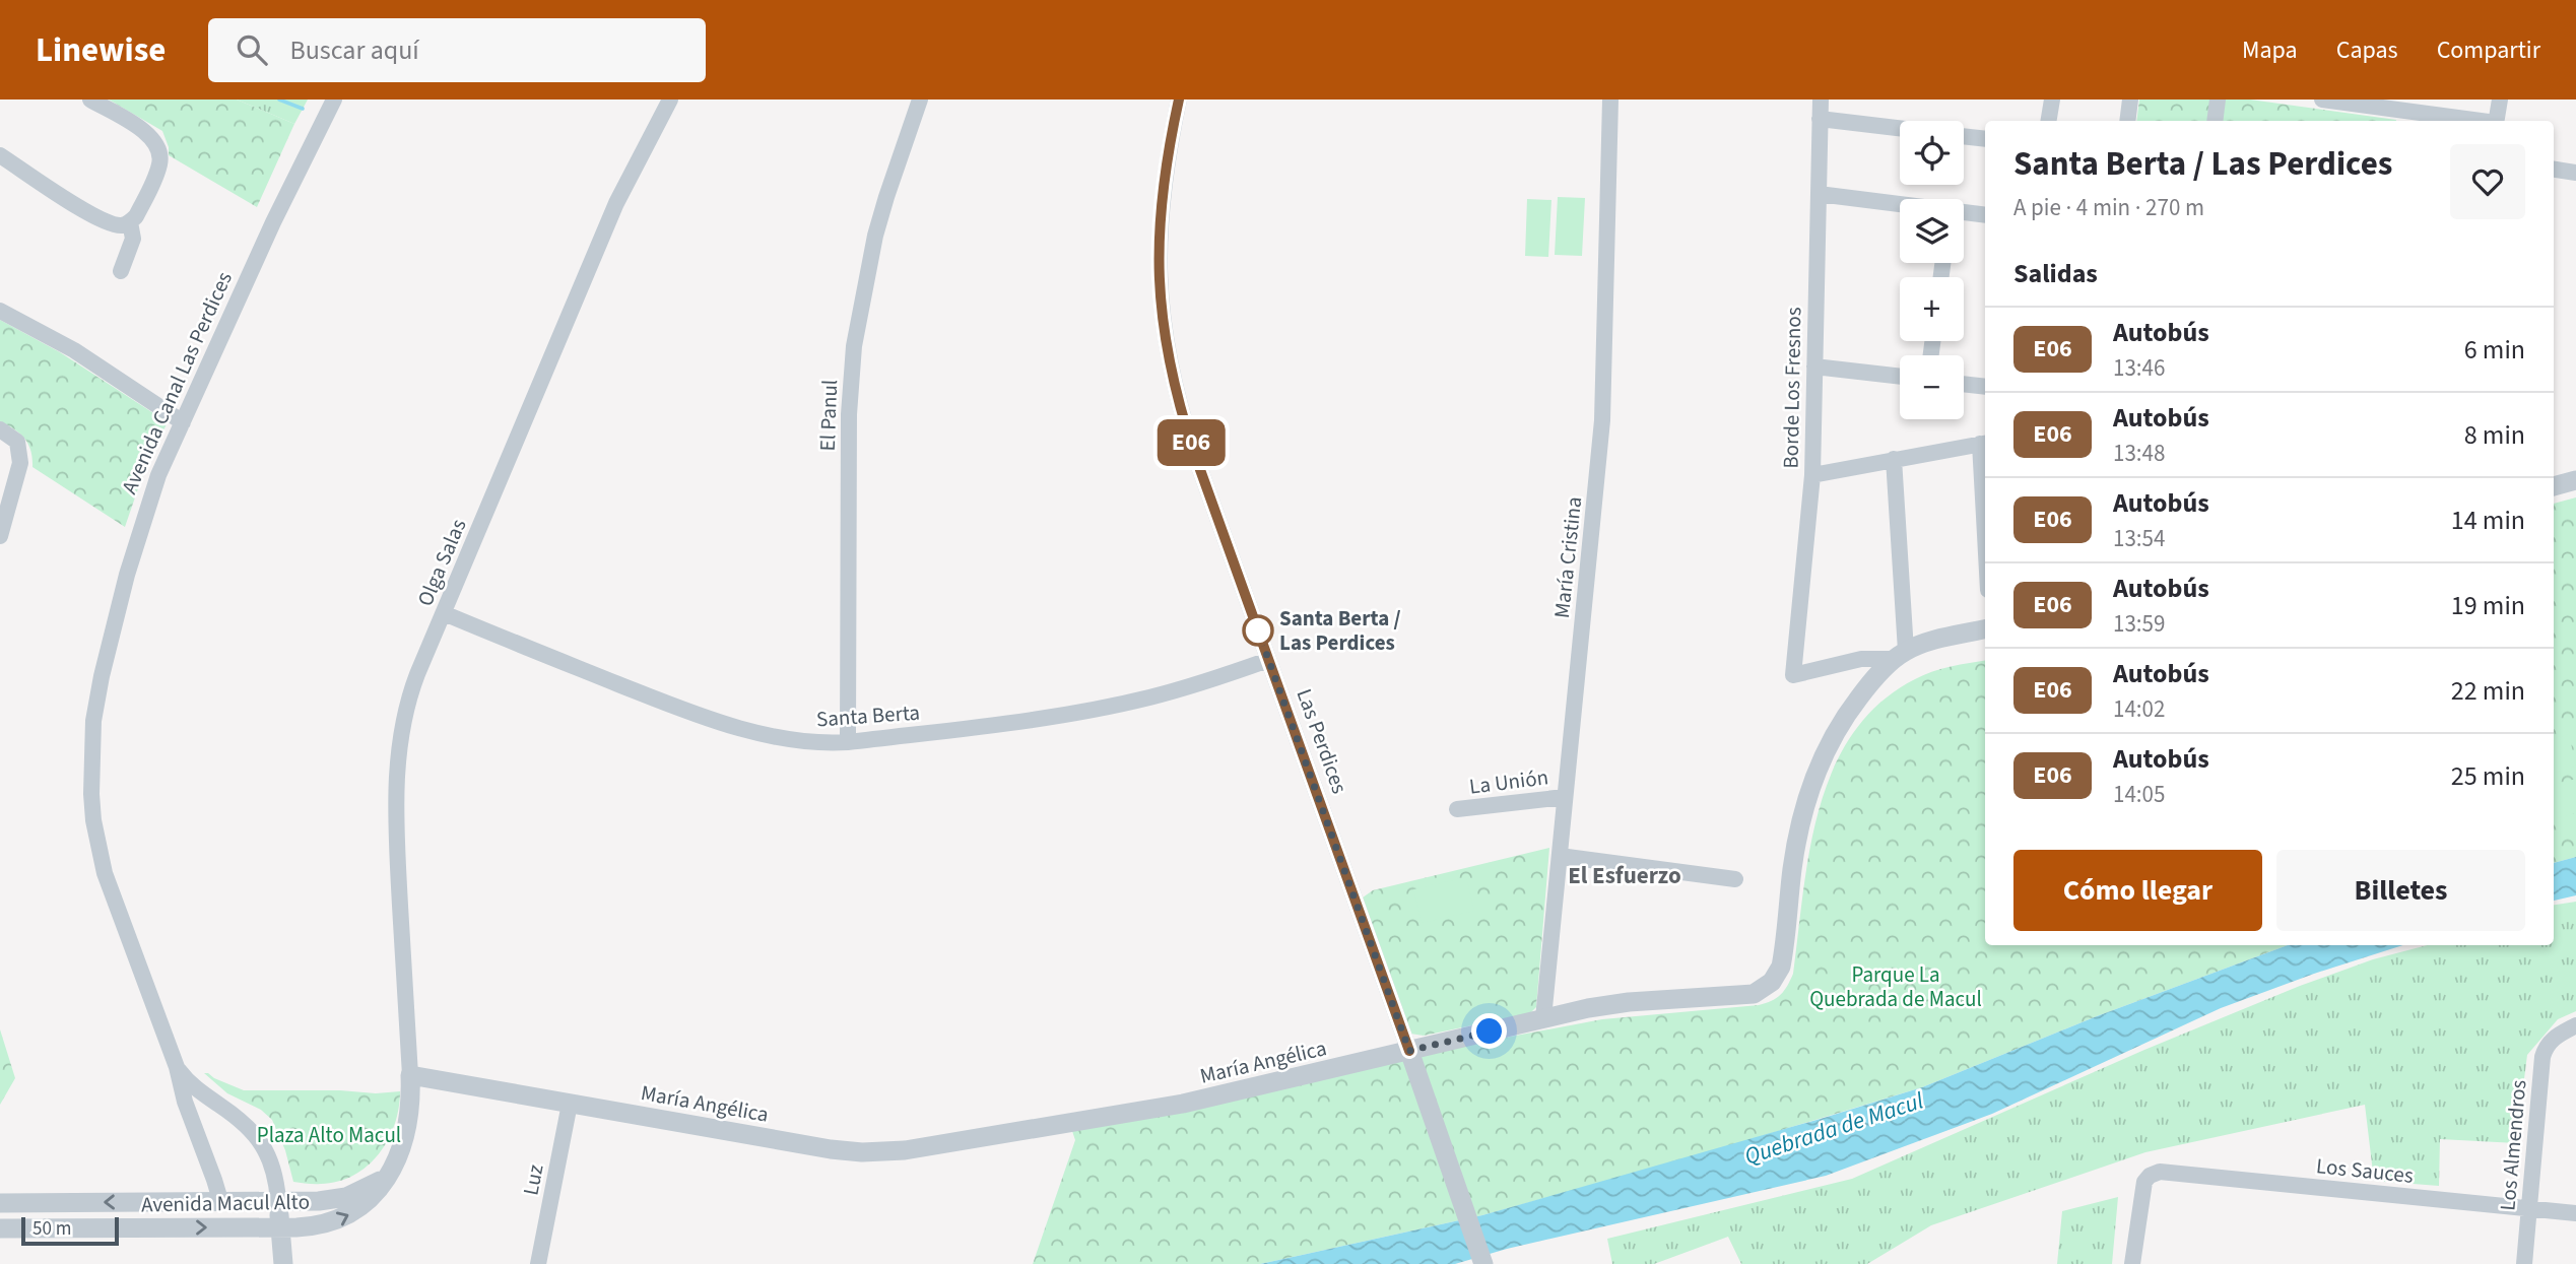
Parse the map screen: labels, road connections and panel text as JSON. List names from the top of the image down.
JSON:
{
  "streets": {
    "street": [
      "Avenida Canal Las Perdices",
      "Borde Los Fresnos",
      "El Panul",
      "María Cristina",
      "Olga Salas",
      "Santa Berta",
      "Las Perdices",
      "La Unión",
      "María Angélica",
      "Los Almendros",
      "Los Sauces",
      "Luz",
      "Avenida Macul Alto"
    ]
  },
  "crossings": [
    ["Avenida Canal Las Perdices", "Avenida Macul Alto"],
    ["Borde Los Fresnos", "María Angélica"],
    ["El Panul", "Santa Berta"],
    ["María Cristina", "La Unión"],
    ["María Cristina", "María Angélica"],
    ["Olga Salas", "Santa Berta"],
    ["Olga Salas", "María Angélica"],
    ["Olga Salas", "Avenida Macul Alto"],
    ["Santa Berta", "Las Perdices"],
    ["Las Perdices", "María Angélica"],
    ["María Angélica", "Luz"],
    ["María Angélica", "Avenida Macul Alto"],
    ["Los Almendros", "Los Sauces"]
  ],
  "districts": ["El Esfuerzo"],
  "water": ["Quebrada de Macul"],
  "parks": ["Parque La Quebrada de Macul", "Plaza Alto Macul"],
  "places": ["Santa Berta / Las Perdices"],
  "lines": ["bus line E06"],
  "scale_bar": "50 m",
  "page": {
    "header": "Linewise",
    "search": "Buscar aquí",
    "nav": ["Mapa", "Capas", "Compartir"],
    "on_map": "E06",
    "map_buttons": ["+", "−"],
    "heading": [
      ["Santa Berta / Las Perdices", "A pie · 4 min · 270 m"],
      "Salidas"
    ],
    "list": [
      {
        "mark": "E06",
        "name": "Autobús",
        "note": "13:46",
        "value": "6 min"
      },
      {
        "mark": "E06",
        "name": "Autobús",
        "note": "13:48",
        "value": "8 min"
      },
      {
        "mark": "E06",
        "name": "Autobús",
        "note": "13:54",
        "value": "14 min"
      },
      {
        "mark": "E06",
        "name": "Autobús",
        "note": "13:59",
        "value": "19 min"
      },
      {
        "mark": "E06",
        "name": "Autobús",
        "note": "14:02",
        "value": "22 min"
      },
      {
        "mark": "E06",
        "name": "Autobús",
        "note": "14:05",
        "value": "25 min"
      }
    ],
    "buttons": ["Cómo llegar", "Billetes"],
    "scale": "50 m"
  }
}
